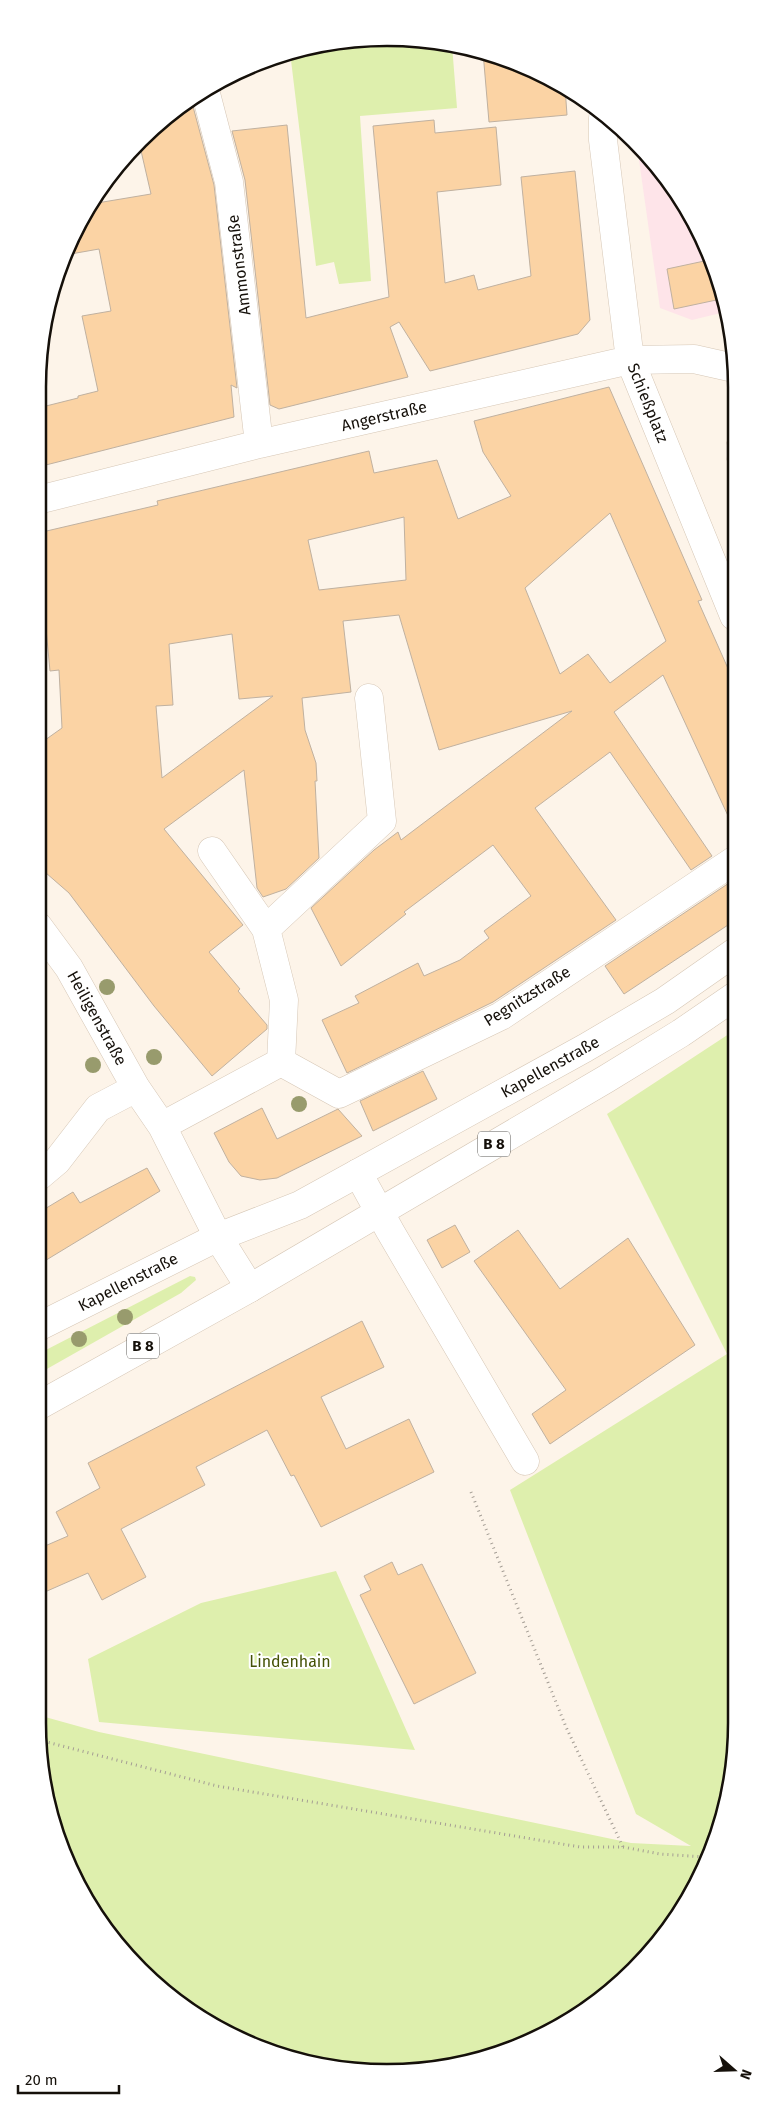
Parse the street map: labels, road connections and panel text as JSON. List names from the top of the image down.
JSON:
{
  "streets": {
    "street": [
      "Ammonstraße",
      "Schießplatz",
      "Angerstraße",
      "Pegnitzstraße",
      "Heiligenstraße",
      "Kapellenstraße",
      "B 8"
    ]
  },
  "crossings": [
    ["Ammonstraße", "Angerstraße"],
    ["Schießplatz", "Angerstraße"],
    ["Heiligenstraße", "Kapellenstraße"]
  ],
  "parks": ["Lindenhain"],
  "scale_bar": "20 m",
  "north": "right"
}
